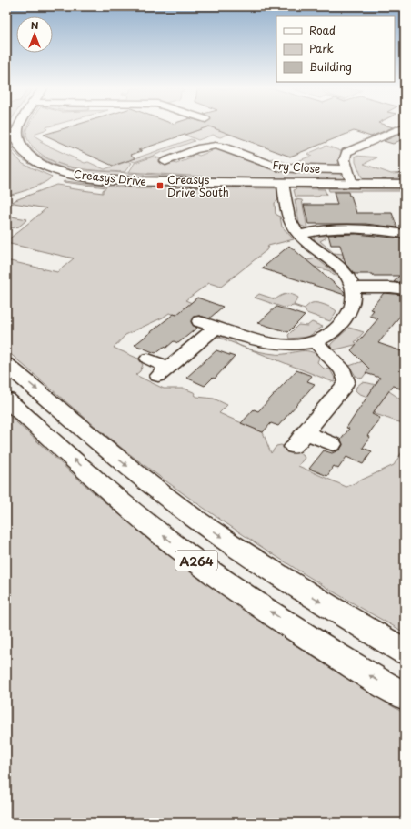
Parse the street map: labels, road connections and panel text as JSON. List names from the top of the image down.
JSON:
{
  "streets": {
    "main road": ["Creasys Drive", "A264"],
    "street": ["Fry Close"]
  },
  "places": {
    "transit": ["Creasys Drive South"]
  },
  "legend": ["Road", "Park", "Building"],
  "north": "top"
}
